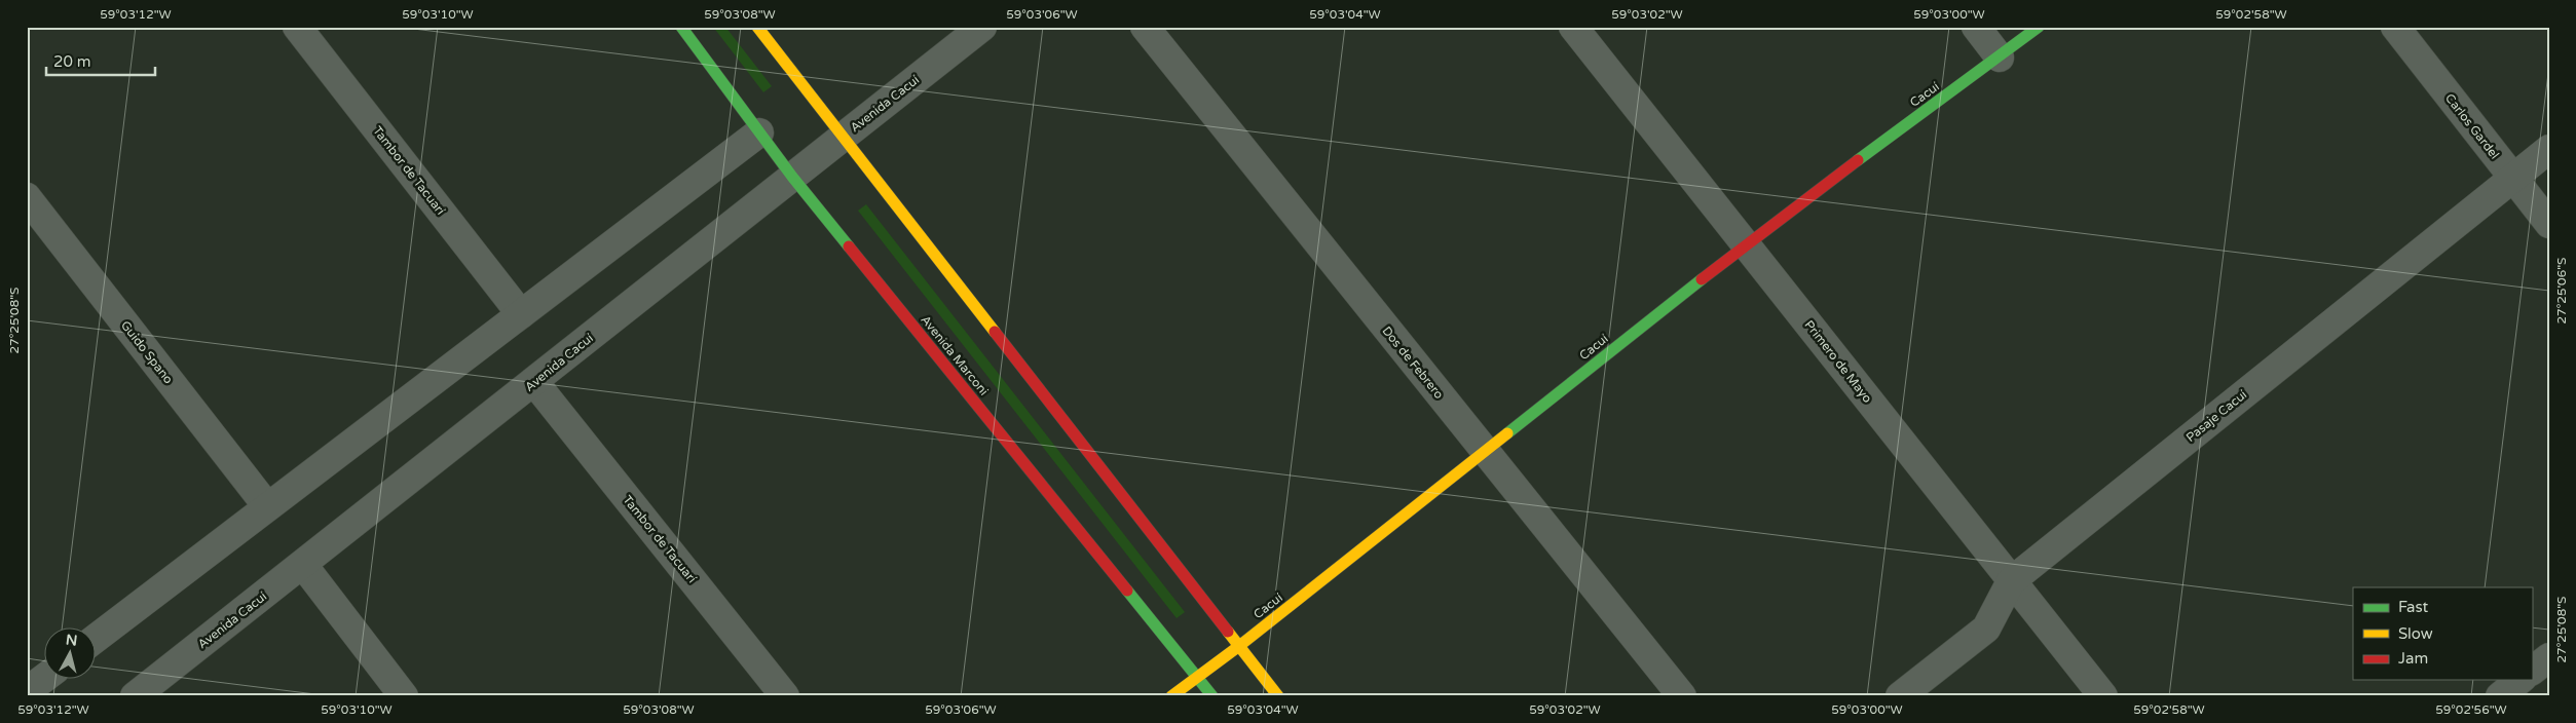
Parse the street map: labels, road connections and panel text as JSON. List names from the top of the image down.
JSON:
{
  "streets": {
    "main road": ["Cacuí", "Avenida Marconi"],
    "street": [
      "Avenida Cacuí",
      "Carlos Gardel",
      "Tambor de Tacuarí",
      "Guido Spano",
      "Primero de Mayo",
      "Dos de Febrero",
      "Pasaje Cacuí"
    ]
  },
  "crossings": [
    ["Cacuí", "Avenida Marconi"],
    ["Cacuí", "Primero de Mayo"],
    ["Cacuí", "Dos de Febrero"],
    ["Avenida Cacuí", "Tambor de Tacuarí"],
    ["Avenida Cacuí", "Avenida Marconi"],
    ["Carlos Gardel", "Pasaje Cacuí"],
    ["Primero de Mayo", "Pasaje Cacuí"]
  ],
  "legend": ["Fast", "Slow", "Jam"],
  "scale_bar": "20 m",
  "north": "top",
  "coordinates": [
    "59°03'12\"W",
    "59°03'10\"W",
    "59°03'08\"W",
    "59°03'06\"W",
    "59°03'04\"W",
    "59°03'02\"W",
    "59°03'00\"W",
    "59°02'58\"W",
    "27°25'06\"S",
    "27°25'08\"S",
    "59°02'56\"W"
  ]
}
